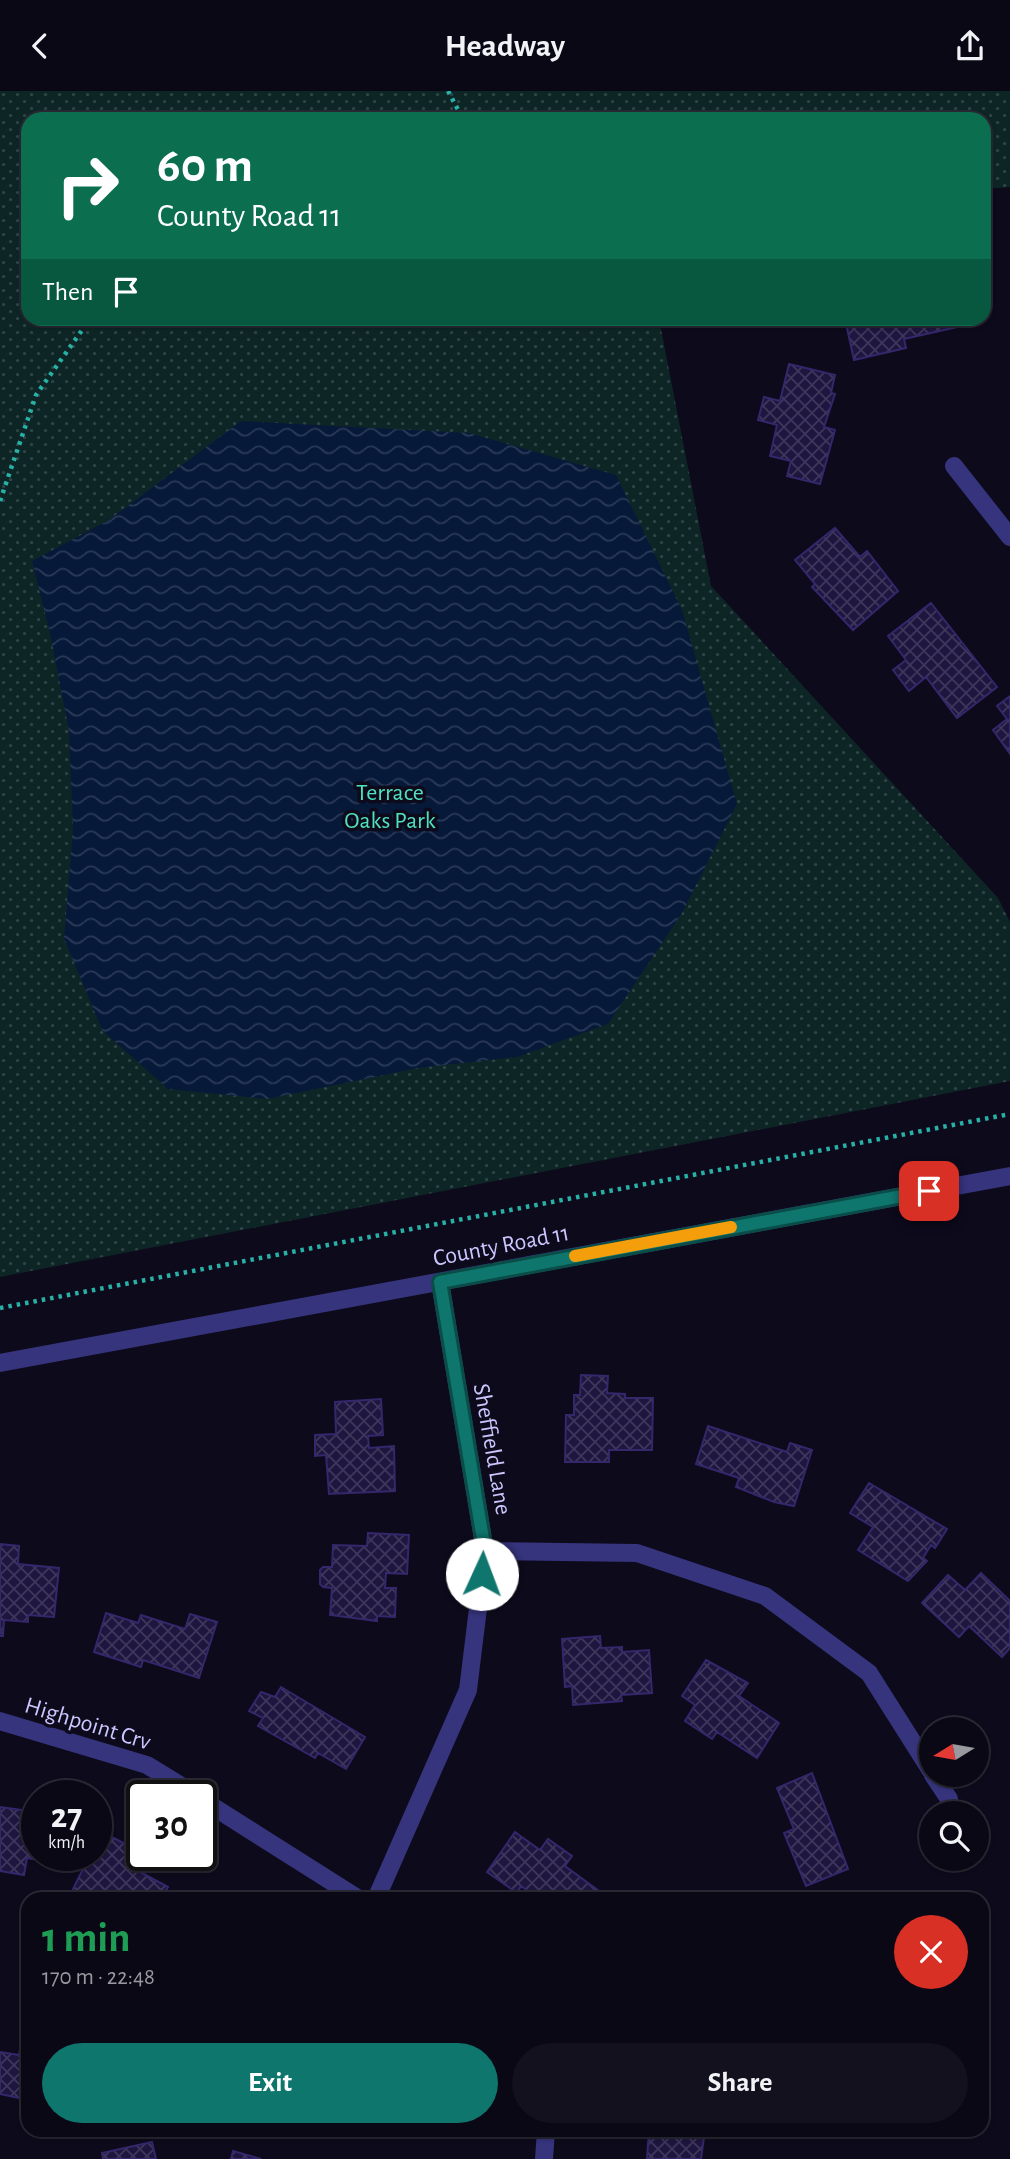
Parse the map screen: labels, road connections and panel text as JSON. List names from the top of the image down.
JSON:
{
  "streets": {
    "street": ["County Road 11", "Sheffield Lane", "Highpoint Crv"]
  },
  "crossings": [
    ["County Road 11", "Sheffield Lane"]
  ],
  "parks": ["Terrace Oaks Park"],
  "north": "left",
  "page": {
    "header": "Headway",
    "turn": ["60 m", "County Road 11"],
    "then": "Then",
    "speed": "27 km/h",
    "limit": "30",
    "heading": ["1 min", "170 m · 22:48"],
    "buttons": ["Exit", "Share"]
  }
}
